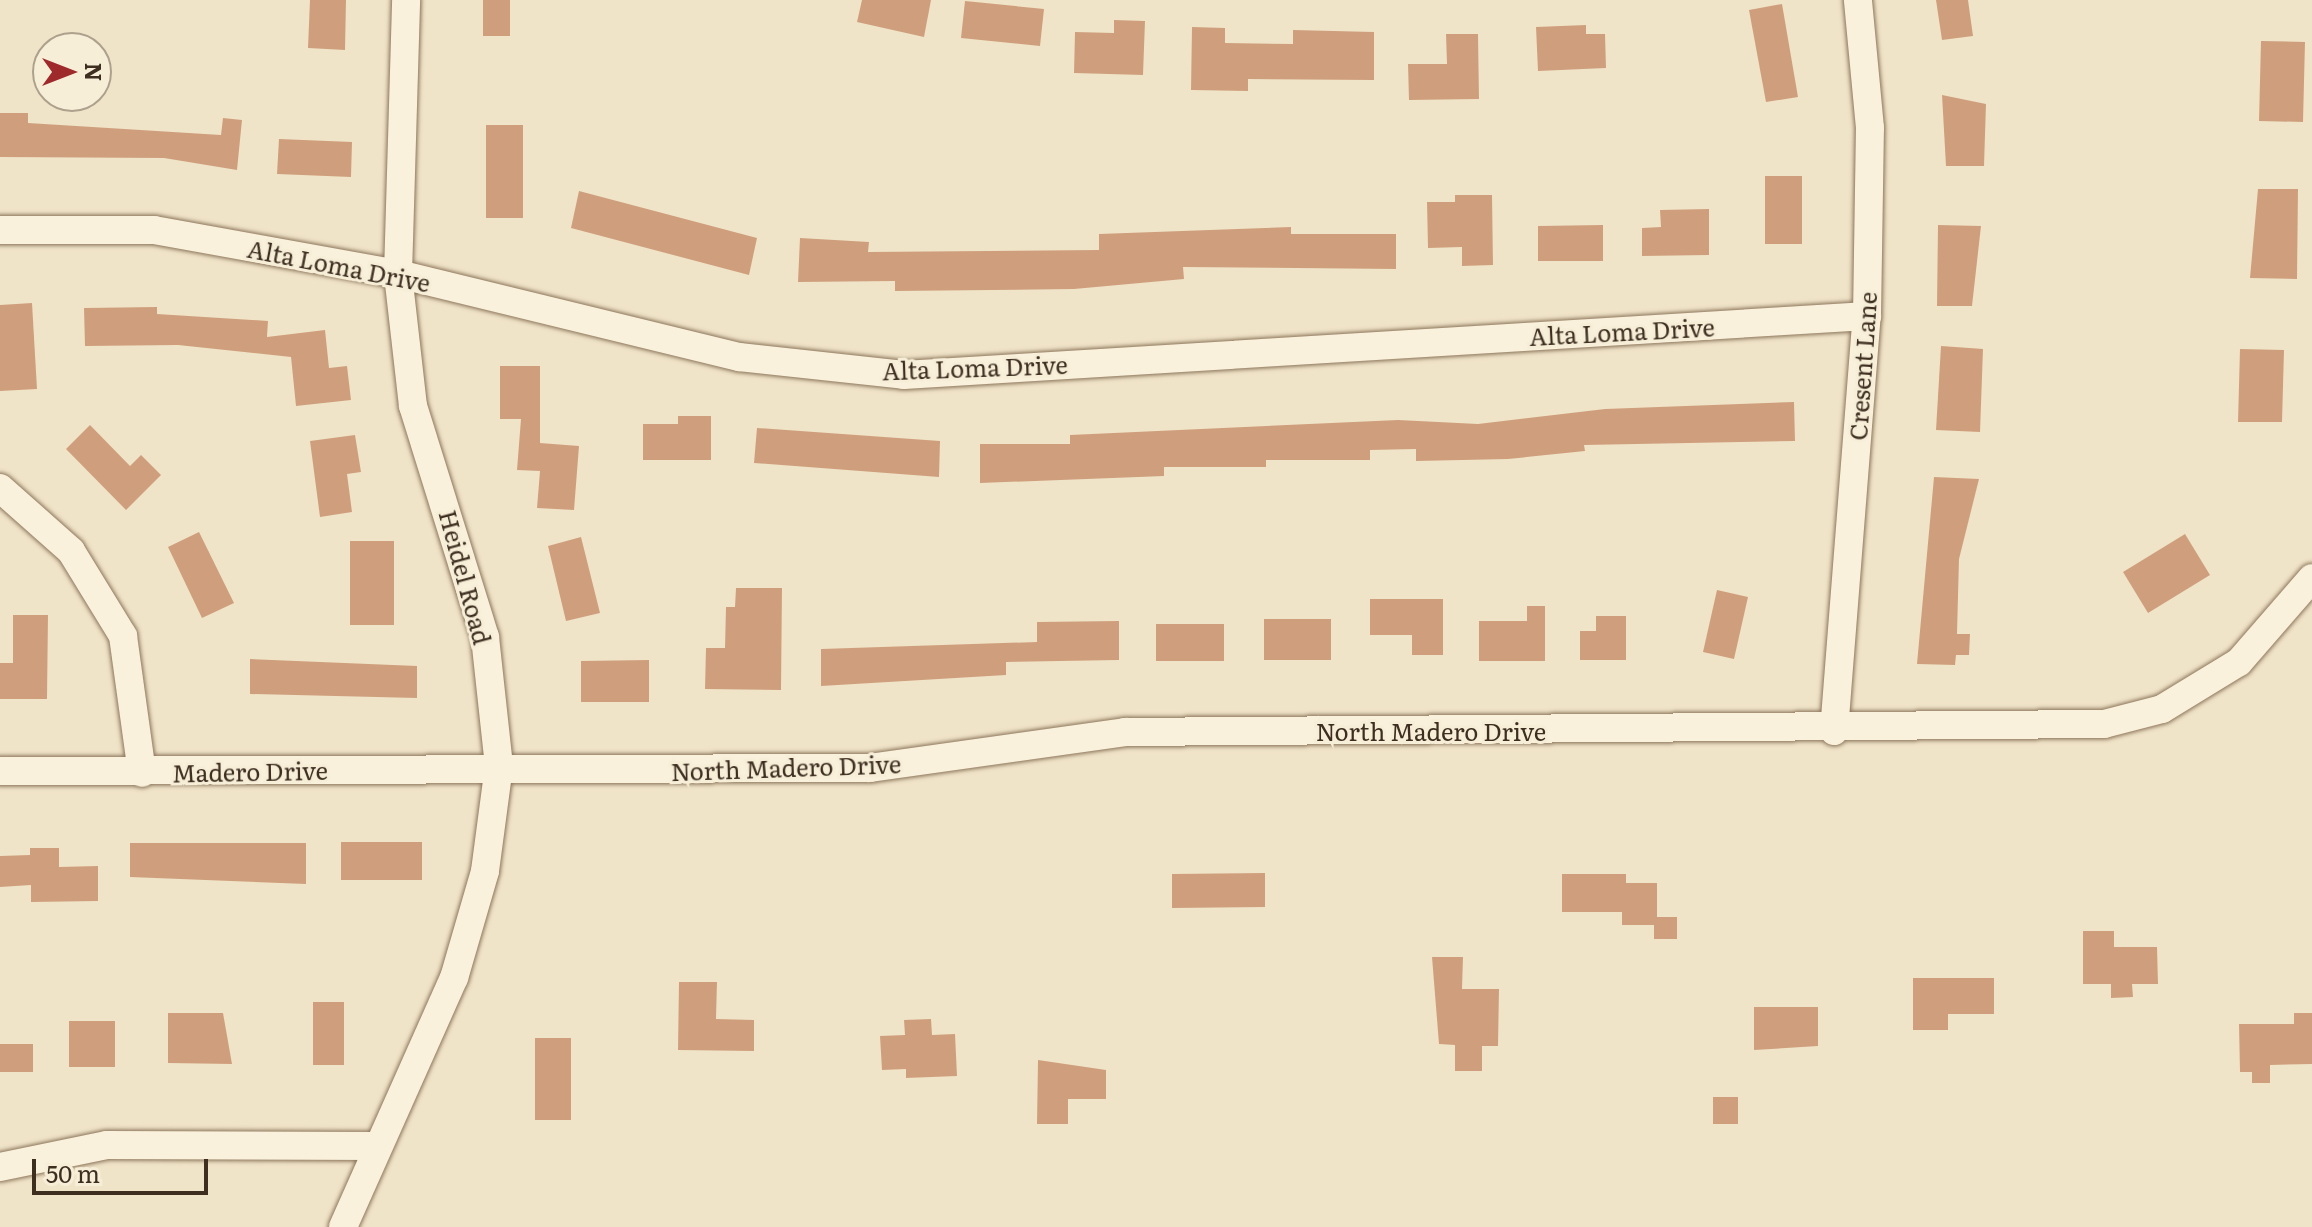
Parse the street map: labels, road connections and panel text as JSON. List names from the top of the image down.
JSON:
{
  "streets": {
    "street": [
      "Alta Loma Drive",
      "Cresent Lane",
      "Heidel Road",
      "North Madero Drive",
      "Madero Drive"
    ]
  },
  "crossings": [
    ["Alta Loma Drive", "Cresent Lane"],
    ["Alta Loma Drive", "Heidel Road"],
    ["Cresent Lane", "North Madero Drive"],
    ["Heidel Road", "North Madero Drive"],
    ["Heidel Road", "Madero Drive"],
    ["North Madero Drive", "Madero Drive"]
  ],
  "scale_bar": "50 m",
  "north": "right"
}
